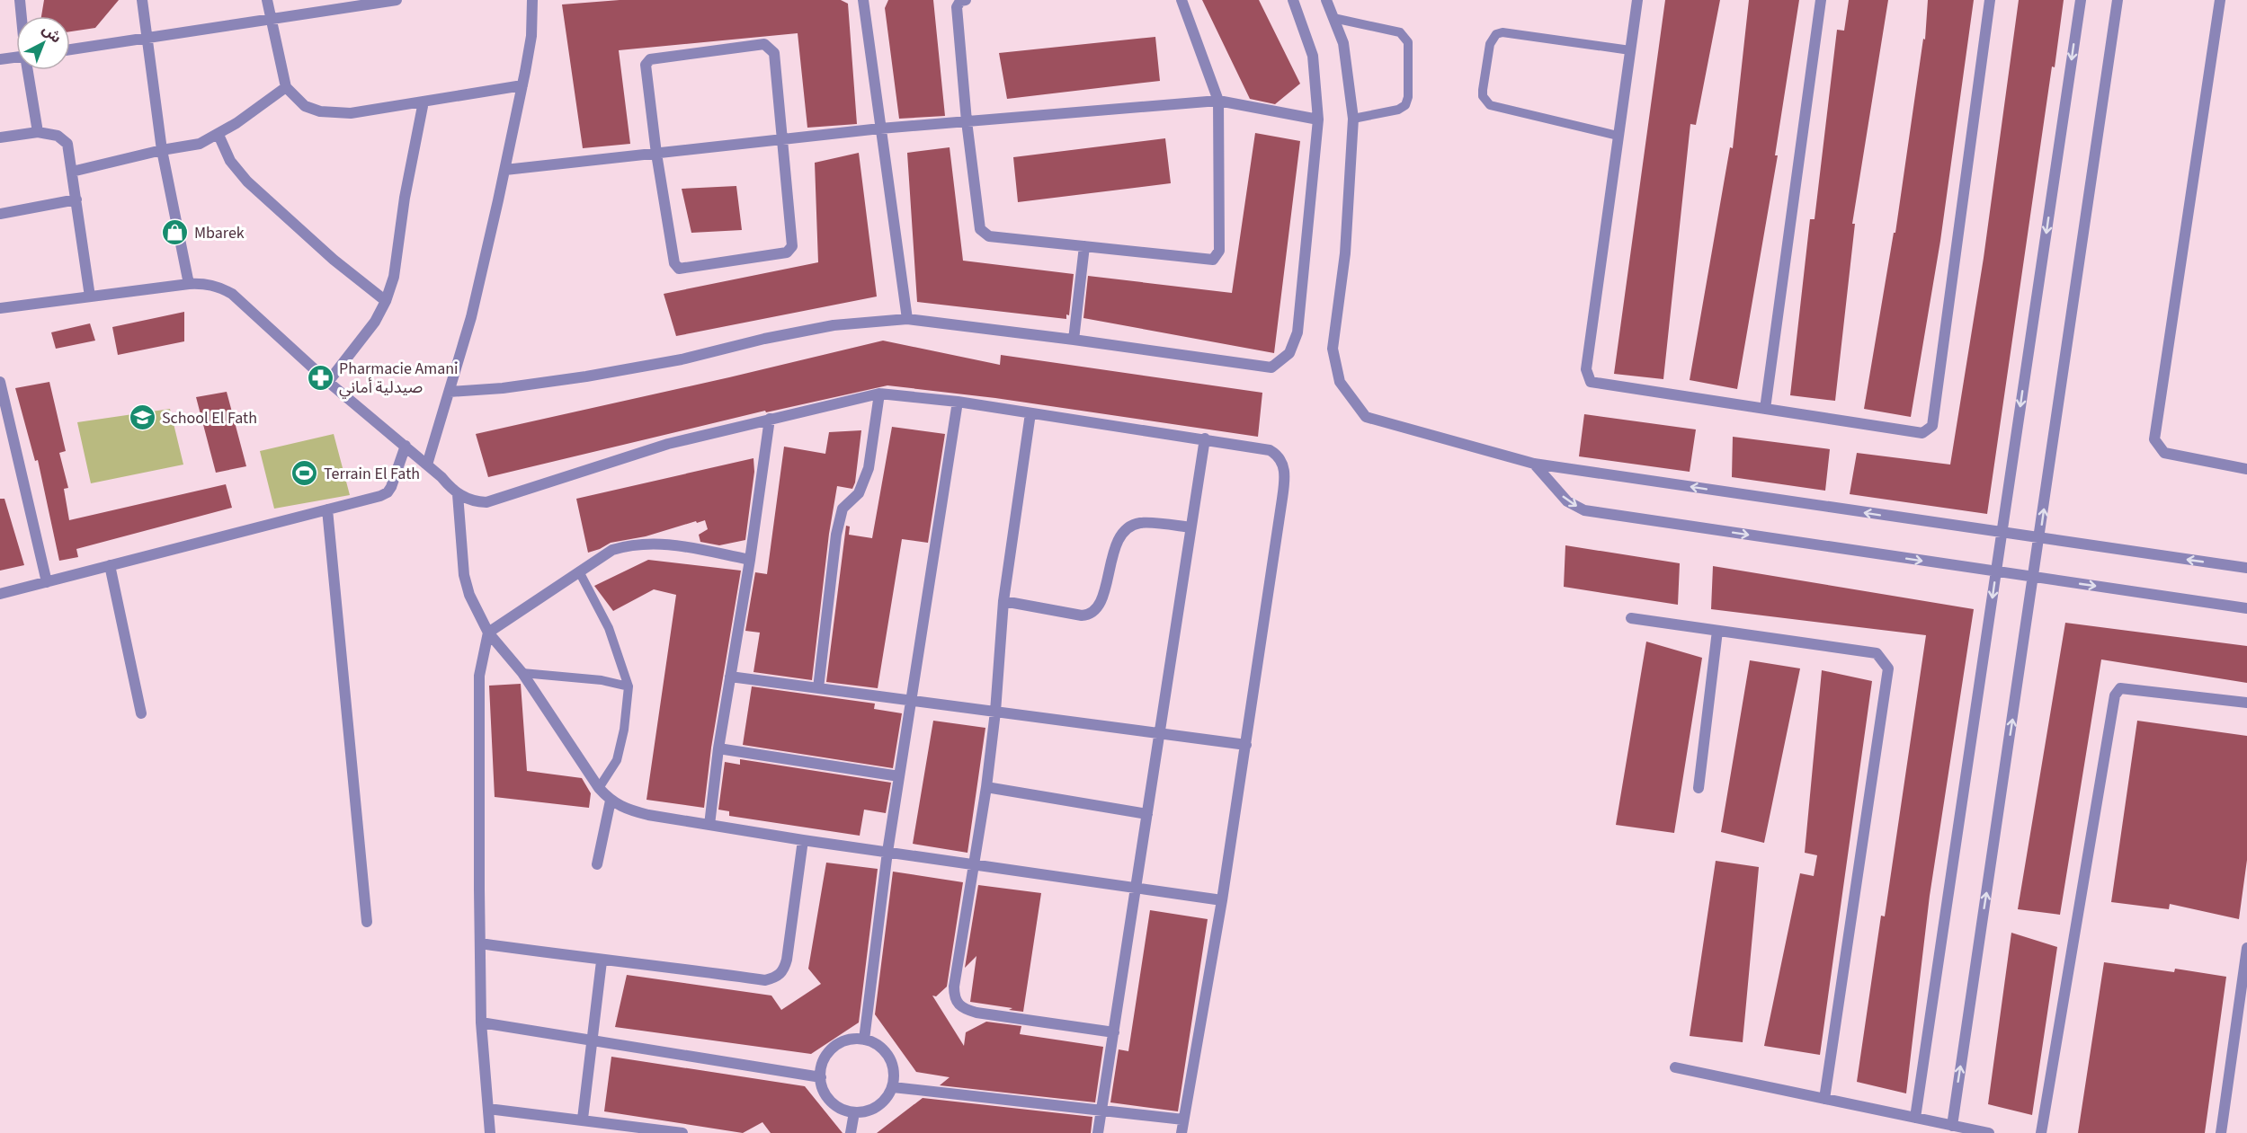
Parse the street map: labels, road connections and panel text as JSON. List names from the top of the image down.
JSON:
{
  "places": {
    "shop": ["Mbarek"],
    "pharmacy": ["Pharmacie Amani صيدلية أماني"],
    "school or university": ["School El Fath"],
    "sports": ["Terrain El Fath"]
  },
  "north": "top right"
}
